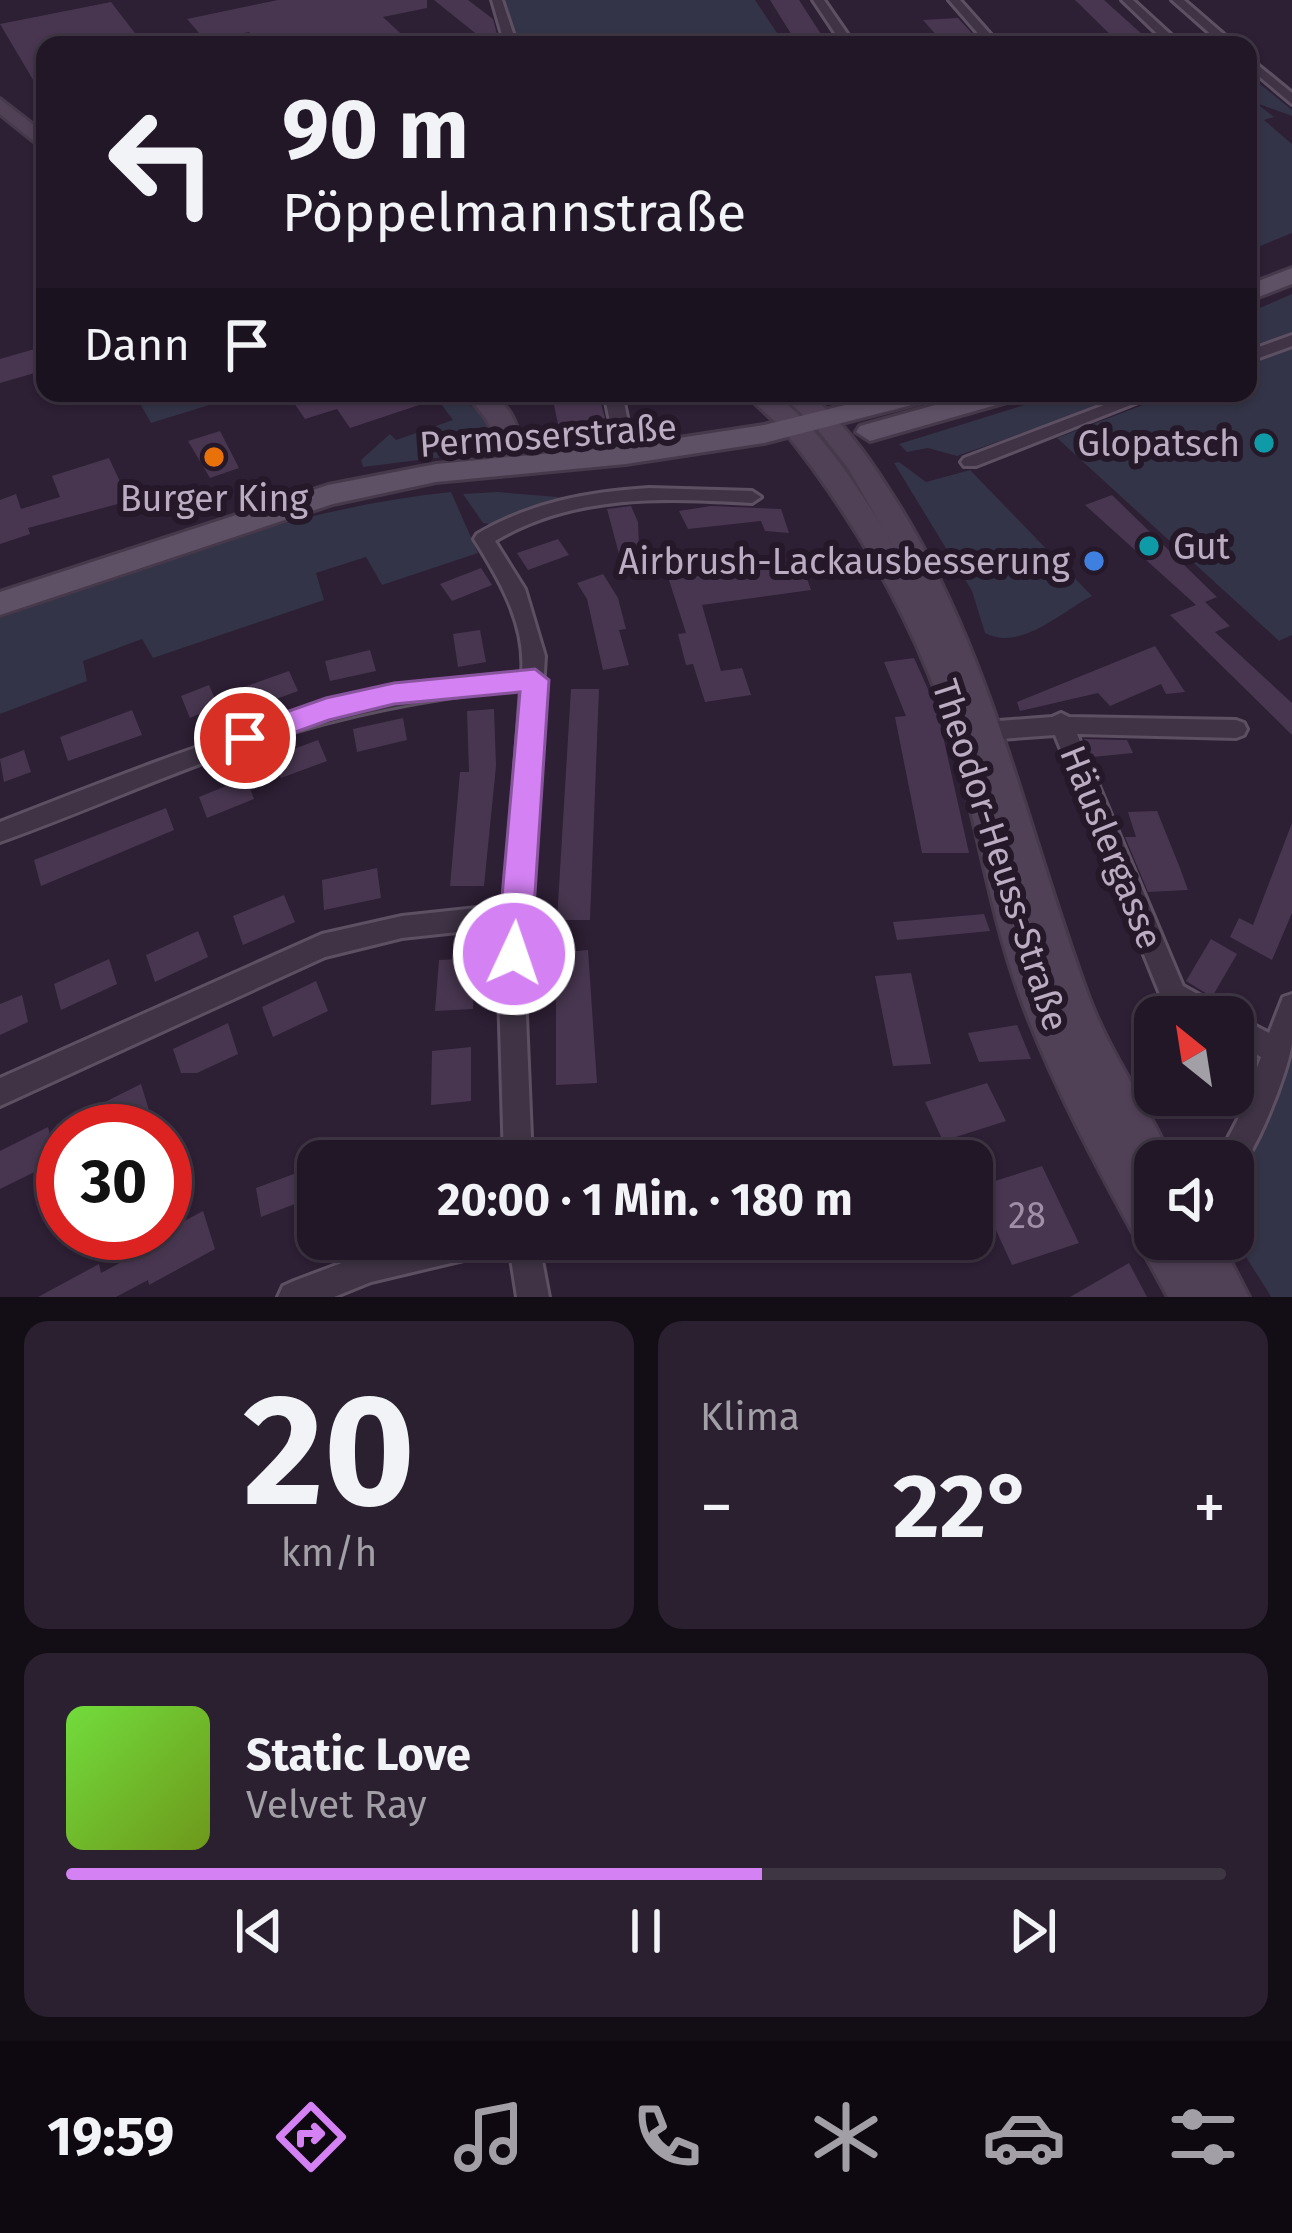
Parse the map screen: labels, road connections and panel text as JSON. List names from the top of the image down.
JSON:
{
  "streets": {
    "main road": ["Permoserstraße", "Theodor-Heuss-Straße"],
    "street": ["Häuslergasse"]
  },
  "crossings": [
    ["Permoserstraße", "Theodor-Heuss-Straße"],
    ["Häuslergasse", "Theodor-Heuss-Straße"]
  ],
  "places": [
    "Glopatsch",
    "Burger King",
    "Gut",
    "Airbrush-Lackausbesserung"
  ],
  "house_numbers": ["28"],
  "north": "top left",
  "page": {
    "turn": ["90 m", "Pöppelmannstraße"],
    "then": "Dann",
    "limit": "30",
    "trip": "20:00 · 1 Min. · 180 m",
    "tile": [
      ["20", "km/h"],
      "Klima"
    ],
    "heat": ["−", "22°", "+"],
    "song": ["Static Love", "Velvet Ray"],
    "tabs": "19:59"
  }
}
